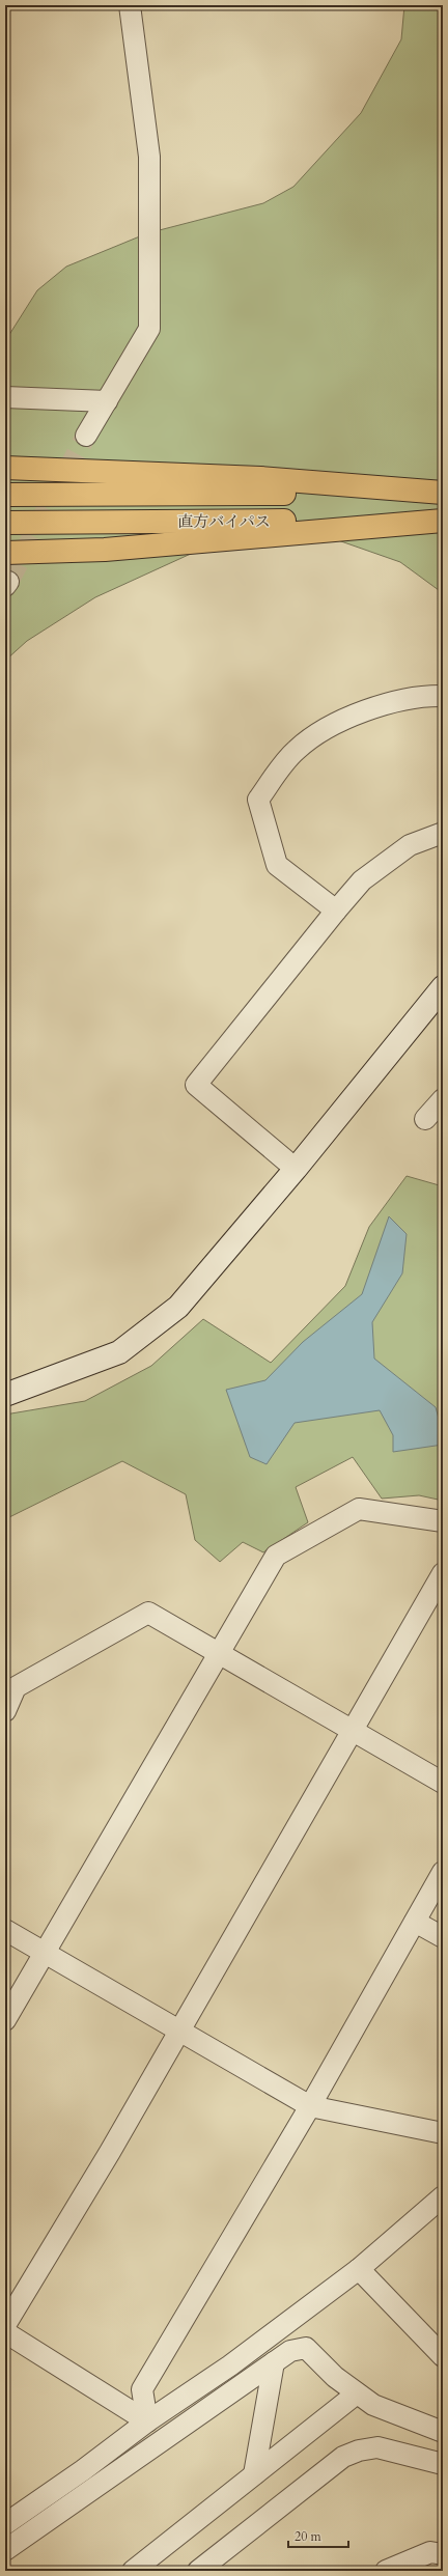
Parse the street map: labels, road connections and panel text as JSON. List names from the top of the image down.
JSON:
{
  "streets": {
    "highway": ["直方バイパス"]
  },
  "scale_bar": "20 m"
}
